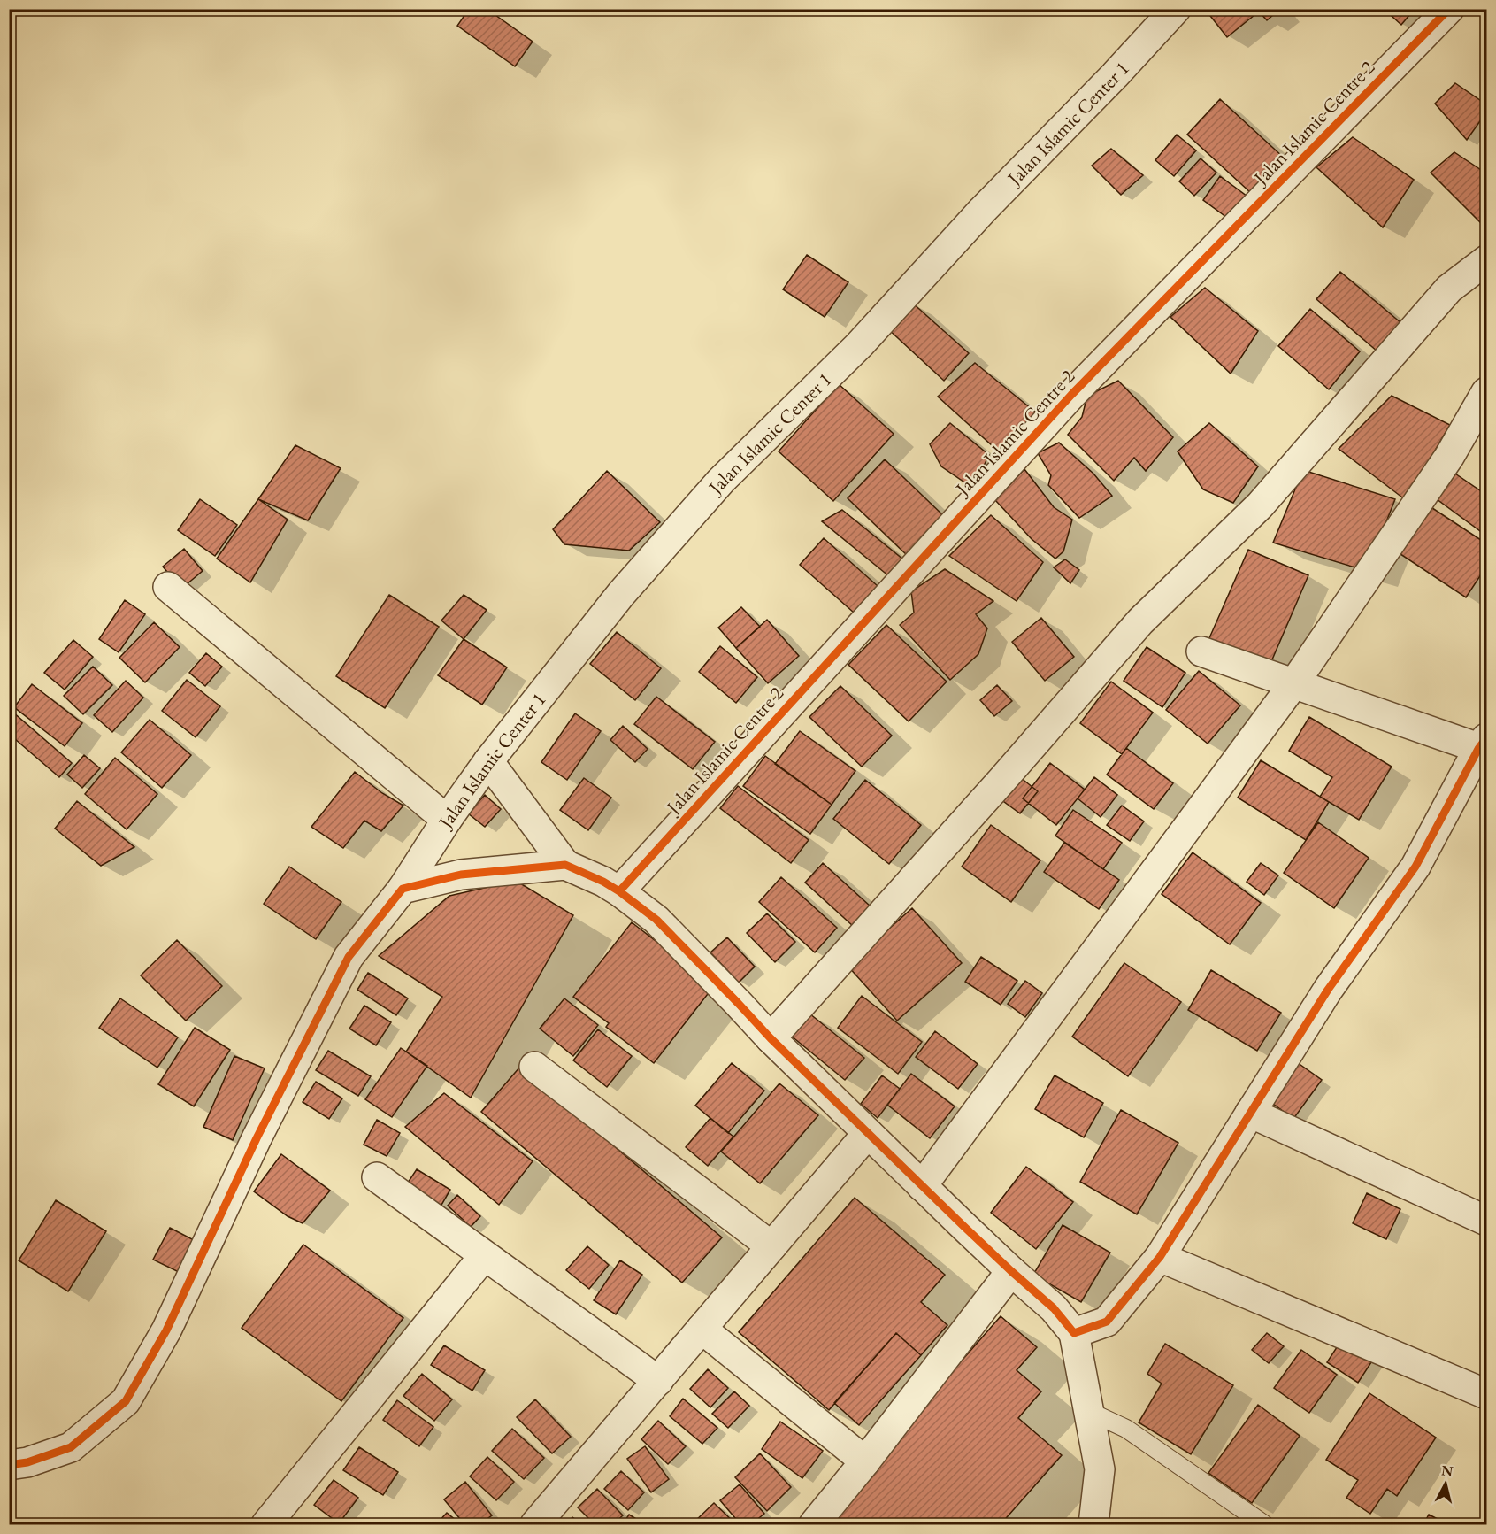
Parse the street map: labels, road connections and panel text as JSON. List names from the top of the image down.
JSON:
{
  "streets": {
    "street": ["Jalan Islamic Centre 2", "Jalan Islamic Center 1"]
  },
  "north": "top"
}
